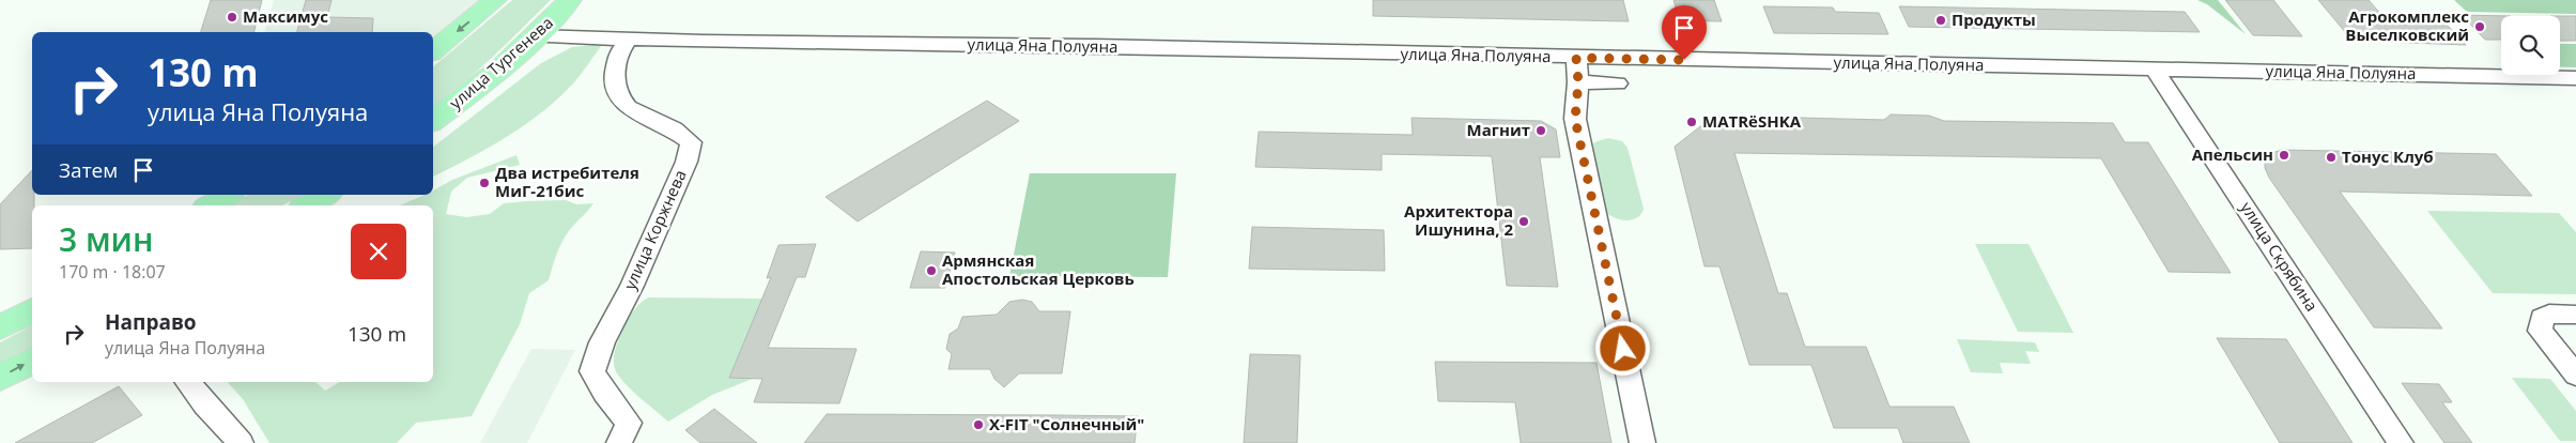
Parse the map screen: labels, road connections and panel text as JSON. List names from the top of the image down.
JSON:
{
  "streets": {
    "main road": ["улица Тургенева"],
    "street": ["улица Яна Полуяна", "улица Коржнева", "улица Скрябина"]
  },
  "crossings": [
    ["улица Яна Полуяна", "улица Тургенева"],
    ["улица Яна Полуяна", "улица Коржнева"],
    ["улица Яна Полуяна", "улица Скрябина"]
  ],
  "places": [
    "Максимус",
    "Продукты",
    "Агрокомплекс Выселковский",
    "MATRёSHKA",
    "Магнит",
    "Апельсин",
    "Тонус Клуб",
    "Два истребителя МиГ-21бис",
    "Архитектора Ишунина, 2",
    "Армянская Апостольская Церковь",
    "X-FIT \"Солнечный\""
  ],
  "page": {
    "turn": ["130 m", "улица Яна Полуяна"],
    "then": "Затем",
    "heading": ["3 мин", "170 m · 18:07"],
    "list": [
      {
        "name": "Направо",
        "note": "улица Яна Полуяна",
        "value": "130 m"
      }
    ]
  }
}
